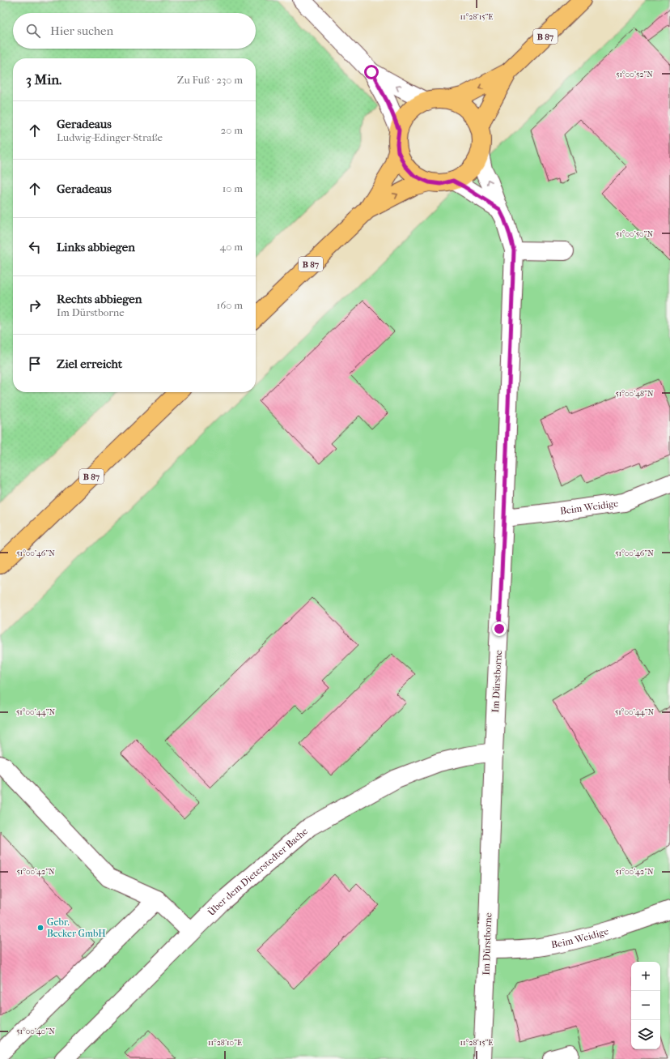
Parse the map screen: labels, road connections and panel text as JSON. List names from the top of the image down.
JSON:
{
  "streets": {
    "main road": ["B 87"],
    "street": ["Beim Weidige", "Im Dürstborne", "Über dem Dieterstedter Bache"]
  },
  "crossings": [
    ["B 87", "Im Dürstborne"],
    ["Beim Weidige", "Im Dürstborne"],
    ["Im Dürstborne", "Über dem Dieterstedter Bache"]
  ],
  "places": ["Gebr. Becker GmbH"],
  "page": {
    "search": "Hier suchen",
    "heading": ["3 Min.", "Zu Fuß · 230 m"],
    "list": [
      ["Geradeaus", "Ludwig-Edinger-Straße", "20 m"],
      ["Geradeaus", "10 m"],
      ["Links abbiegen", "40 m"],
      ["Rechts abbiegen", "Im Dürstborne", "160 m"],
      "Ziel erreicht"
    ],
    "map_buttons": ["+", "−"]
  },
  "coordinates": [
    "11°28'15\"E",
    "51°00'52\"N",
    "51°00'50\"N",
    "51°00'48\"N",
    "51°00'46\"N",
    "51°00'44\"N",
    "51°00'42\"N",
    "51°00'40\"N",
    "11°28'10\"E"
  ]
}
